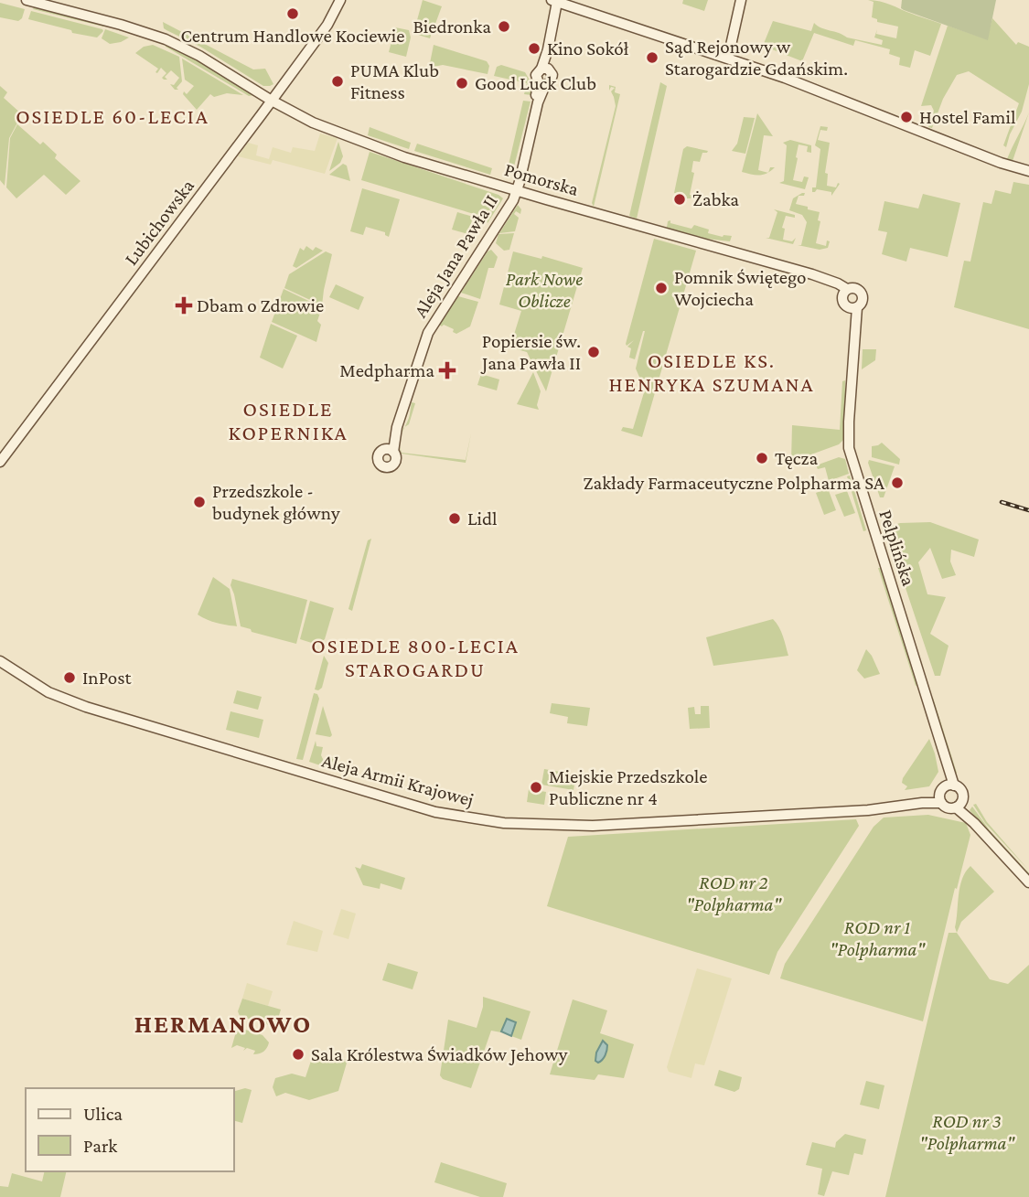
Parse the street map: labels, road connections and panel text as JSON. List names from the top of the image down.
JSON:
{
  "streets": {
    "street": [
      "Pomorska",
      "Lubichowska",
      "Aleja Jana Pawła II",
      "Pelplińska",
      "Aleja Armii Krajowej"
    ]
  },
  "crossings": [
    ["Pomorska", "Lubichowska"],
    ["Pomorska", "Aleja Jana Pawła II"],
    ["Pomorska", "Pelplińska"],
    ["Pelplińska", "Aleja Armii Krajowej"]
  ],
  "districts": [
    "OSIEDLE 60-LECIA",
    "OSIEDLE KS. HENRYKA SZUMANA",
    "OSIEDLE KOPERNIKA",
    "OSIEDLE 800-LECIA STAROGARDU",
    "HERMANOWO"
  ],
  "parks": [
    "Park Nowe Oblicze",
    "ROD nr 2 \"Polpharma\"",
    "ROD nr 1 \"Polpharma\"",
    "ROD nr 3 \"Polpharma\""
  ],
  "places": {
    "other": [
      "Centrum Handlowe Kociewie",
      "Biedronka",
      "Kino Sokół",
      "Sąd Rejonowy w Starogardzie Gdańskim.",
      "PUMA Klub Fitness",
      "Good Luck Club",
      "Hostel Famil",
      "Żabka",
      "Pomnik Świętego Wojciecha",
      "Popiersie św. Jana Pawła II",
      "Tęcza",
      "Zakłady Farmaceutyczne Polpharma SA",
      "Przedszkole - budynek główny",
      "Lidl",
      "InPost",
      "Miejskie Przedszkole Publiczne nr 4",
      "Sala Królestwa Świadków Jehowy"
    ],
    "health": ["Dbam o Zdrowie", "Medpharma"]
  },
  "legend": ["Ulica", "Park"]
}
